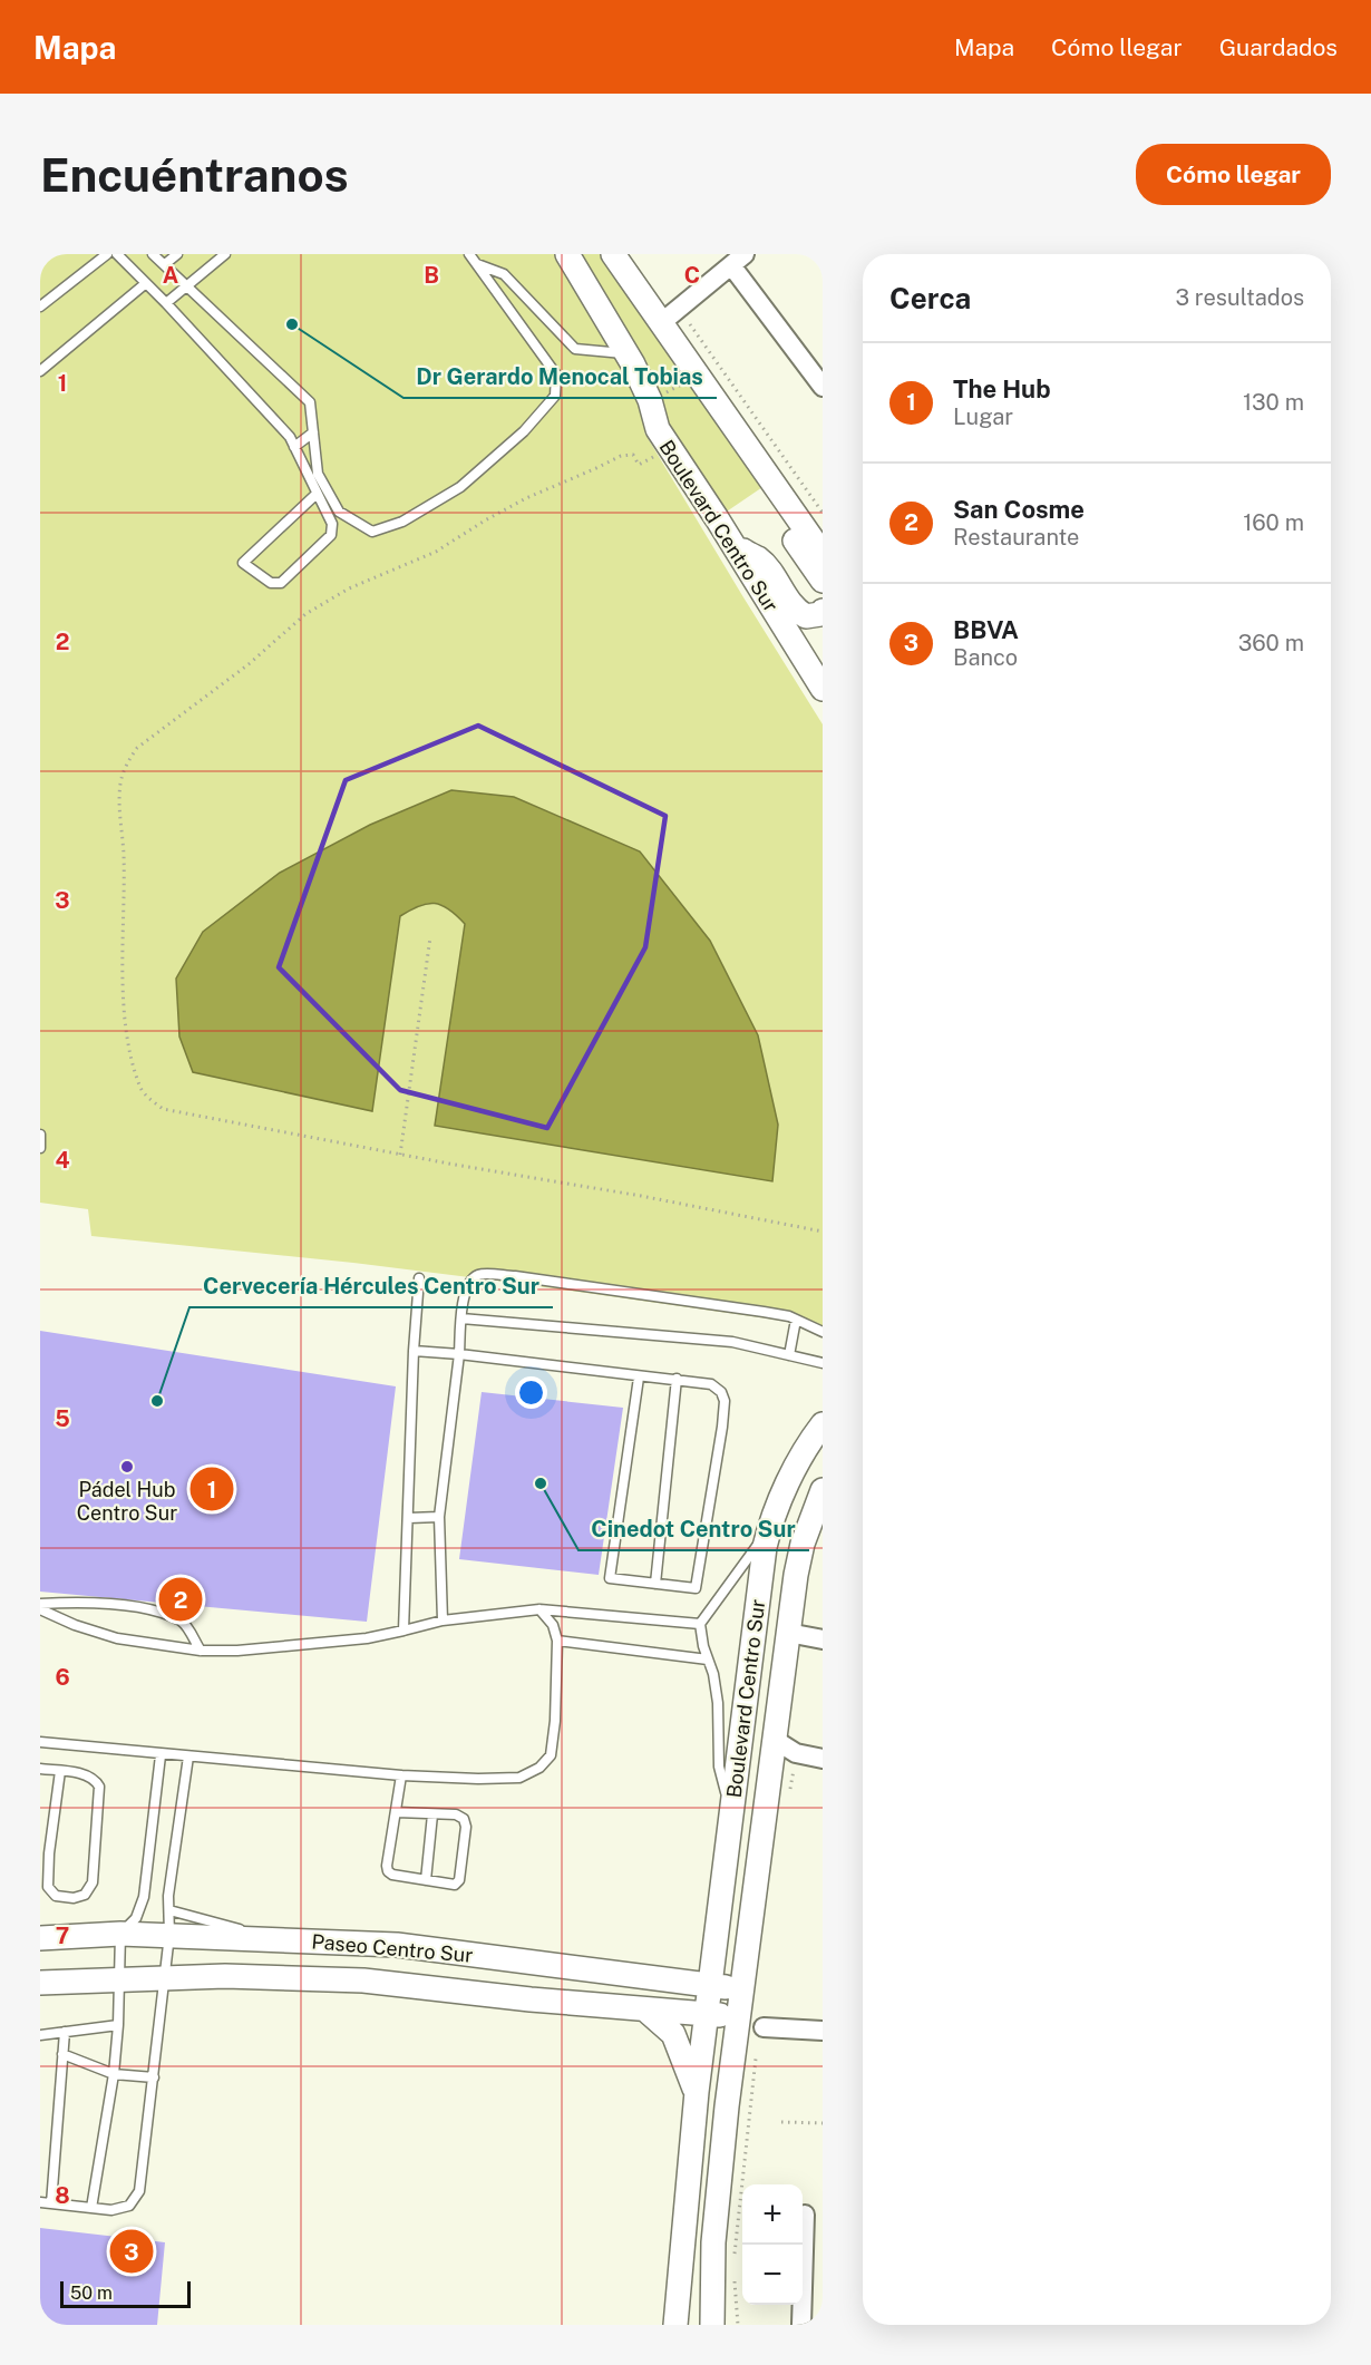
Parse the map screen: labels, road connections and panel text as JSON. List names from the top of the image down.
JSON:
{
  "streets": {
    "street": ["Boulevard Centro Sur", "Paseo Centro Sur"]
  },
  "crossings": [
    ["Boulevard Centro Sur", "Paseo Centro Sur"]
  ],
  "places": [
    "Dr Gerardo Menocal Tobias",
    "Cervecería Hércules Centro Sur",
    "Pádel Hub Centro Sur",
    "Cinedot Centro Sur"
  ],
  "scale_bar": "50 m",
  "page": {
    "header": "Mapa",
    "nav": ["Mapa", "Cómo llegar", "Guardados"],
    "buttons": "Cómo llegar",
    "title": "Encuéntranos",
    "heading": ["Cerca", "3 resultados"],
    "list": [
      {
        "mark": "1",
        "name": "The Hub",
        "note": "Lugar",
        "value": "130 m"
      },
      {
        "mark": "2",
        "name": "San Cosme",
        "note": "Restaurante",
        "value": "160 m"
      },
      {
        "mark": "3",
        "name": "BBVA",
        "note": "Banco",
        "value": "360 m"
      }
    ],
    "pins": ["1", "2", "3"],
    "map_buttons": ["+", "−"],
    "scale": "50 m"
  },
  "grid": {
    "columns": ["A", "B", "C"],
    "rows": [
      "1",
      "2",
      "3",
      "4",
      "5",
      "6",
      "7",
      "8"
    ]
  }
}
